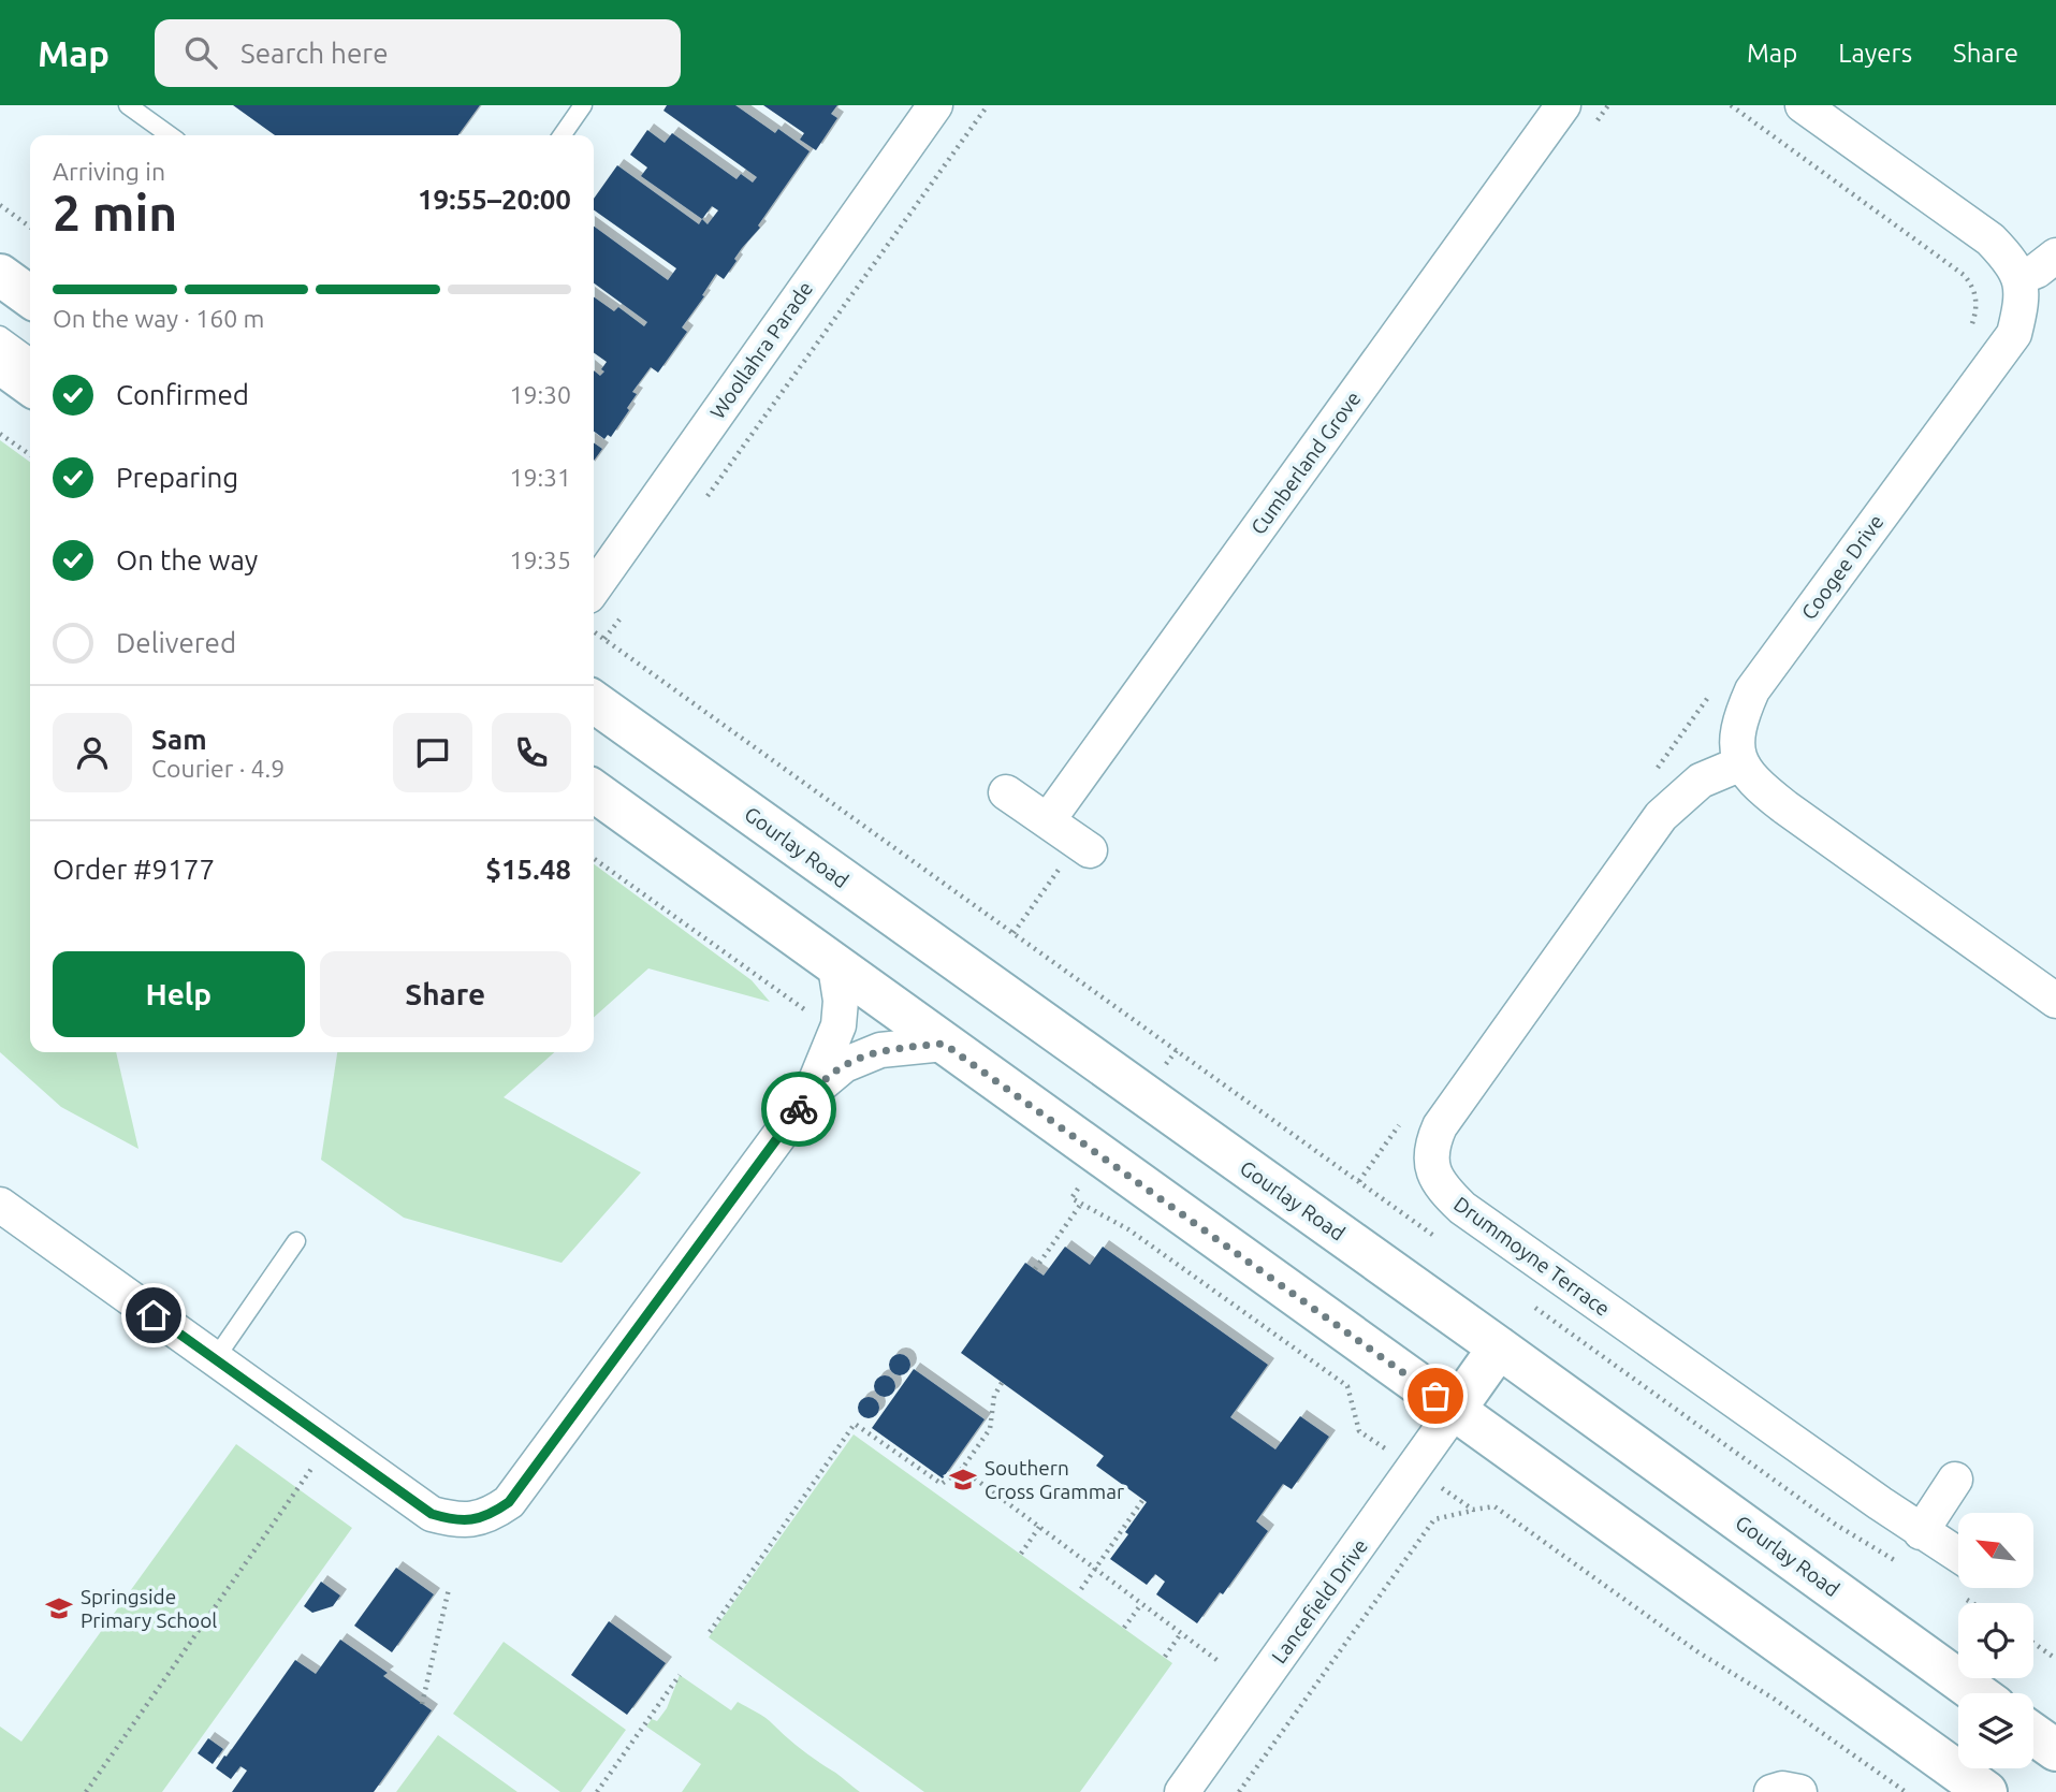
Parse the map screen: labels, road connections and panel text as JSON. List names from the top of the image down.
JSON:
{
  "streets": {
    "main road": ["Gourlay Road"],
    "street": [
      "Woollahra Parade",
      "Cumberland Grove",
      "Coogee Drive",
      "Drummoyne Terrace",
      "Lancefield Drive"
    ]
  },
  "crossings": [
    ["Coogee Drive", "Drummoyne Terrace"]
  ],
  "places": {
    "school or university": ["Southern Cross Grammar", "Springside Primary School"]
  },
  "north": "top left",
  "page": {
    "header": "Map",
    "search": "Search here",
    "nav": ["Map", "Layers", "Share"],
    "heading": ["2 min", "Arriving in", "19:55–20:00"],
    "panel": [
      "Sam",
      "Courier · 4.9",
      "Order #9177",
      "$15.48"
    ],
    "bar": "On the way · 160 m",
    "list": [
      ["Confirmed", "19:30"],
      ["Preparing", "19:31"],
      ["On the way", "19:35"],
      "Delivered"
    ],
    "buttons": ["Help", "Share"]
  }
}
